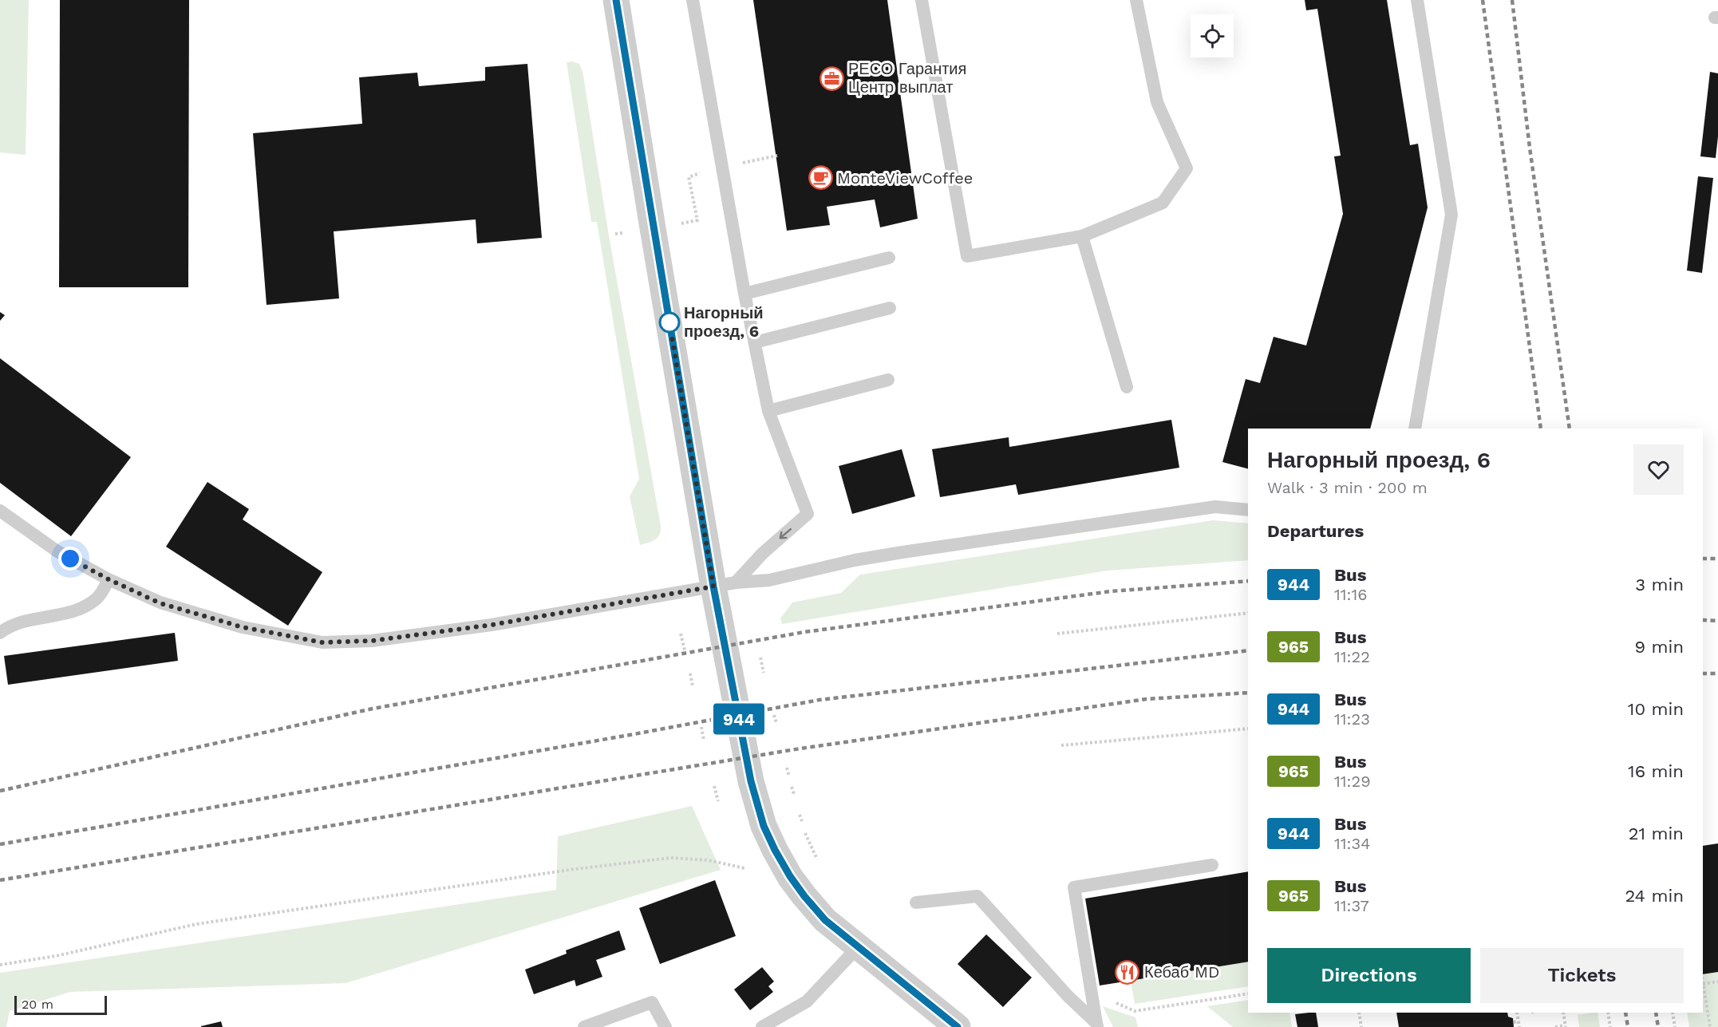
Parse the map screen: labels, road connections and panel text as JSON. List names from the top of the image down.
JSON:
{
  "places": {
    "office": ["РЕСО Гарантия Центр выплат"],
    "cafe": ["MonteViewCoffee"],
    "other": ["Нагорный проезд, 6"],
    "restaurant": ["Кебаб MD"]
  },
  "lines": ["bus line 944"],
  "scale_bar": "20 m",
  "page": {
    "on_map": "944",
    "heading": [
      ["Нагорный проезд, 6", "Walk · 3 min · 200 m"],
      "Departures"
    ],
    "list": [
      {
        "mark": "944",
        "name": "Bus",
        "note": "11:16",
        "value": "3 min"
      },
      {
        "mark": "965",
        "name": "Bus",
        "note": "11:22",
        "value": "9 min"
      },
      {
        "mark": "944",
        "name": "Bus",
        "note": "11:23",
        "value": "10 min"
      },
      {
        "mark": "965",
        "name": "Bus",
        "note": "11:29",
        "value": "16 min"
      },
      {
        "mark": "944",
        "name": "Bus",
        "note": "11:34",
        "value": "21 min"
      },
      {
        "mark": "965",
        "name": "Bus",
        "note": "11:37",
        "value": "24 min"
      }
    ],
    "buttons": ["Directions", "Tickets"],
    "scale": "20 m"
  }
}
